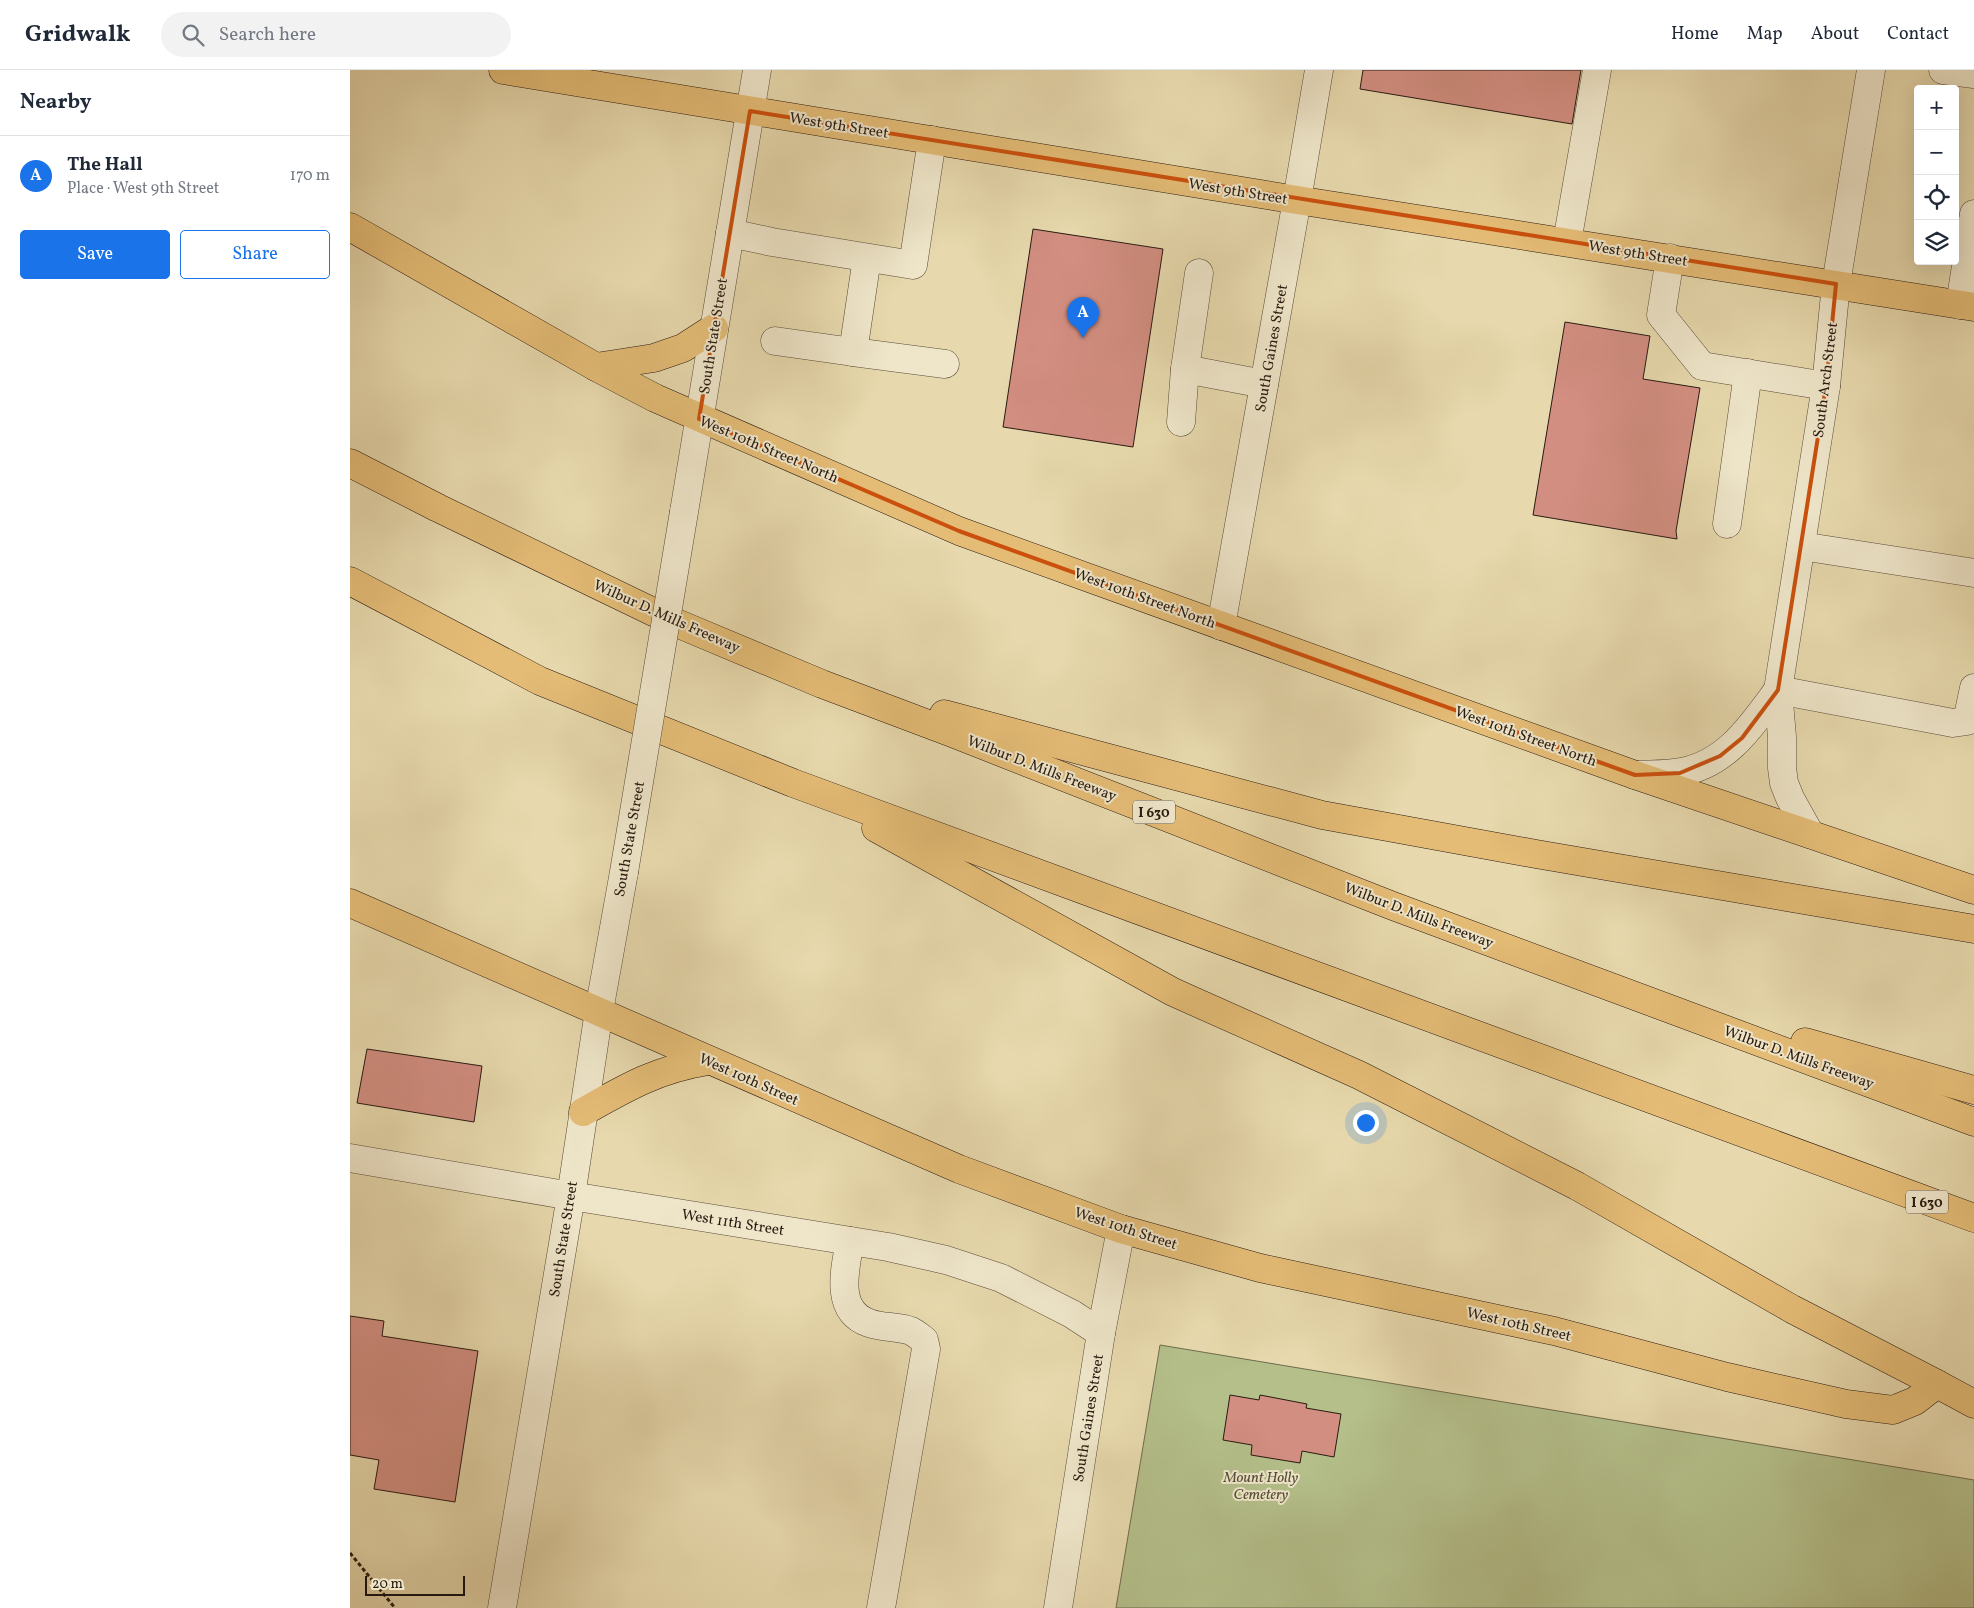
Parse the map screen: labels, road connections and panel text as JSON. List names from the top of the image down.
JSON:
{
  "streets": {
    "main road": [
      "West 9th Street",
      "West 10th Street North",
      "Wilbur D. Mills Freeway",
      "I 630",
      "West 10th Street"
    ],
    "street": [
      "South State Street",
      "South Gaines Street",
      "South Arch Street",
      "West 11th Street"
    ]
  },
  "crossings": [
    ["West 9th Street", "South State Street"],
    ["West 9th Street", "South Gaines Street"],
    ["West 9th Street", "South Arch Street"],
    ["South State Street", "West 10th Street North"],
    ["South State Street", "West 10th Street"],
    ["South State Street", "West 11th Street"],
    ["South Gaines Street", "West 10th Street North"],
    ["South Gaines Street", "West 10th Street"],
    ["South Gaines Street", "West 11th Street"],
    ["South Arch Street", "West 10th Street North"]
  ],
  "parks": ["Mount Holly Cemetery"],
  "scale_bar": "20 m",
  "page": {
    "header": "Gridwalk",
    "search": "Search here",
    "nav": [
      "Home",
      "Map",
      "About",
      "Contact"
    ],
    "heading": "Nearby",
    "map_buttons": ["+", "−"],
    "list": [
      {
        "mark": "A",
        "name": "The Hall",
        "note": "Place · West 9th Street",
        "value": "170 m"
      }
    ],
    "buttons": ["Save", "Share"],
    "pins": "A",
    "scale": "20 m"
  }
}
